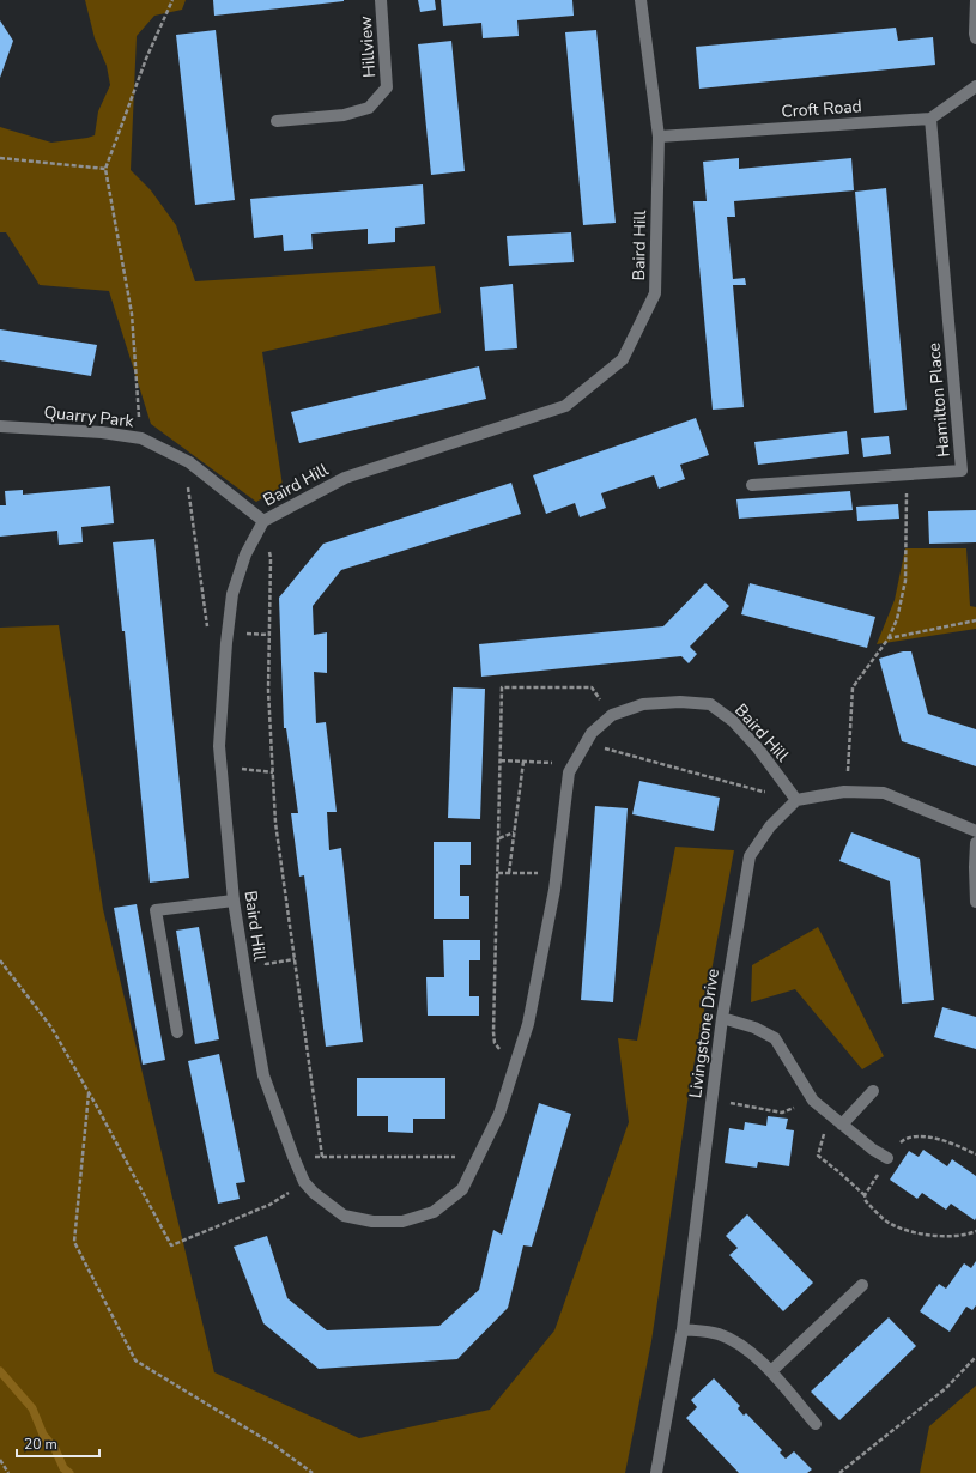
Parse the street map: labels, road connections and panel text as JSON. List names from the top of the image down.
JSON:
{
  "streets": {
    "street": [
      "Hillview",
      "Croft Road",
      "Baird Hill",
      "Hamilton Place",
      "Quarry Park",
      "Livingstone Drive"
    ]
  },
  "crossings": [
    ["Croft Road", "Baird Hill"],
    ["Croft Road", "Hamilton Place"],
    ["Baird Hill", "Quarry Park"],
    ["Baird Hill", "Livingstone Drive"]
  ],
  "scale_bar": "20 m"
}
